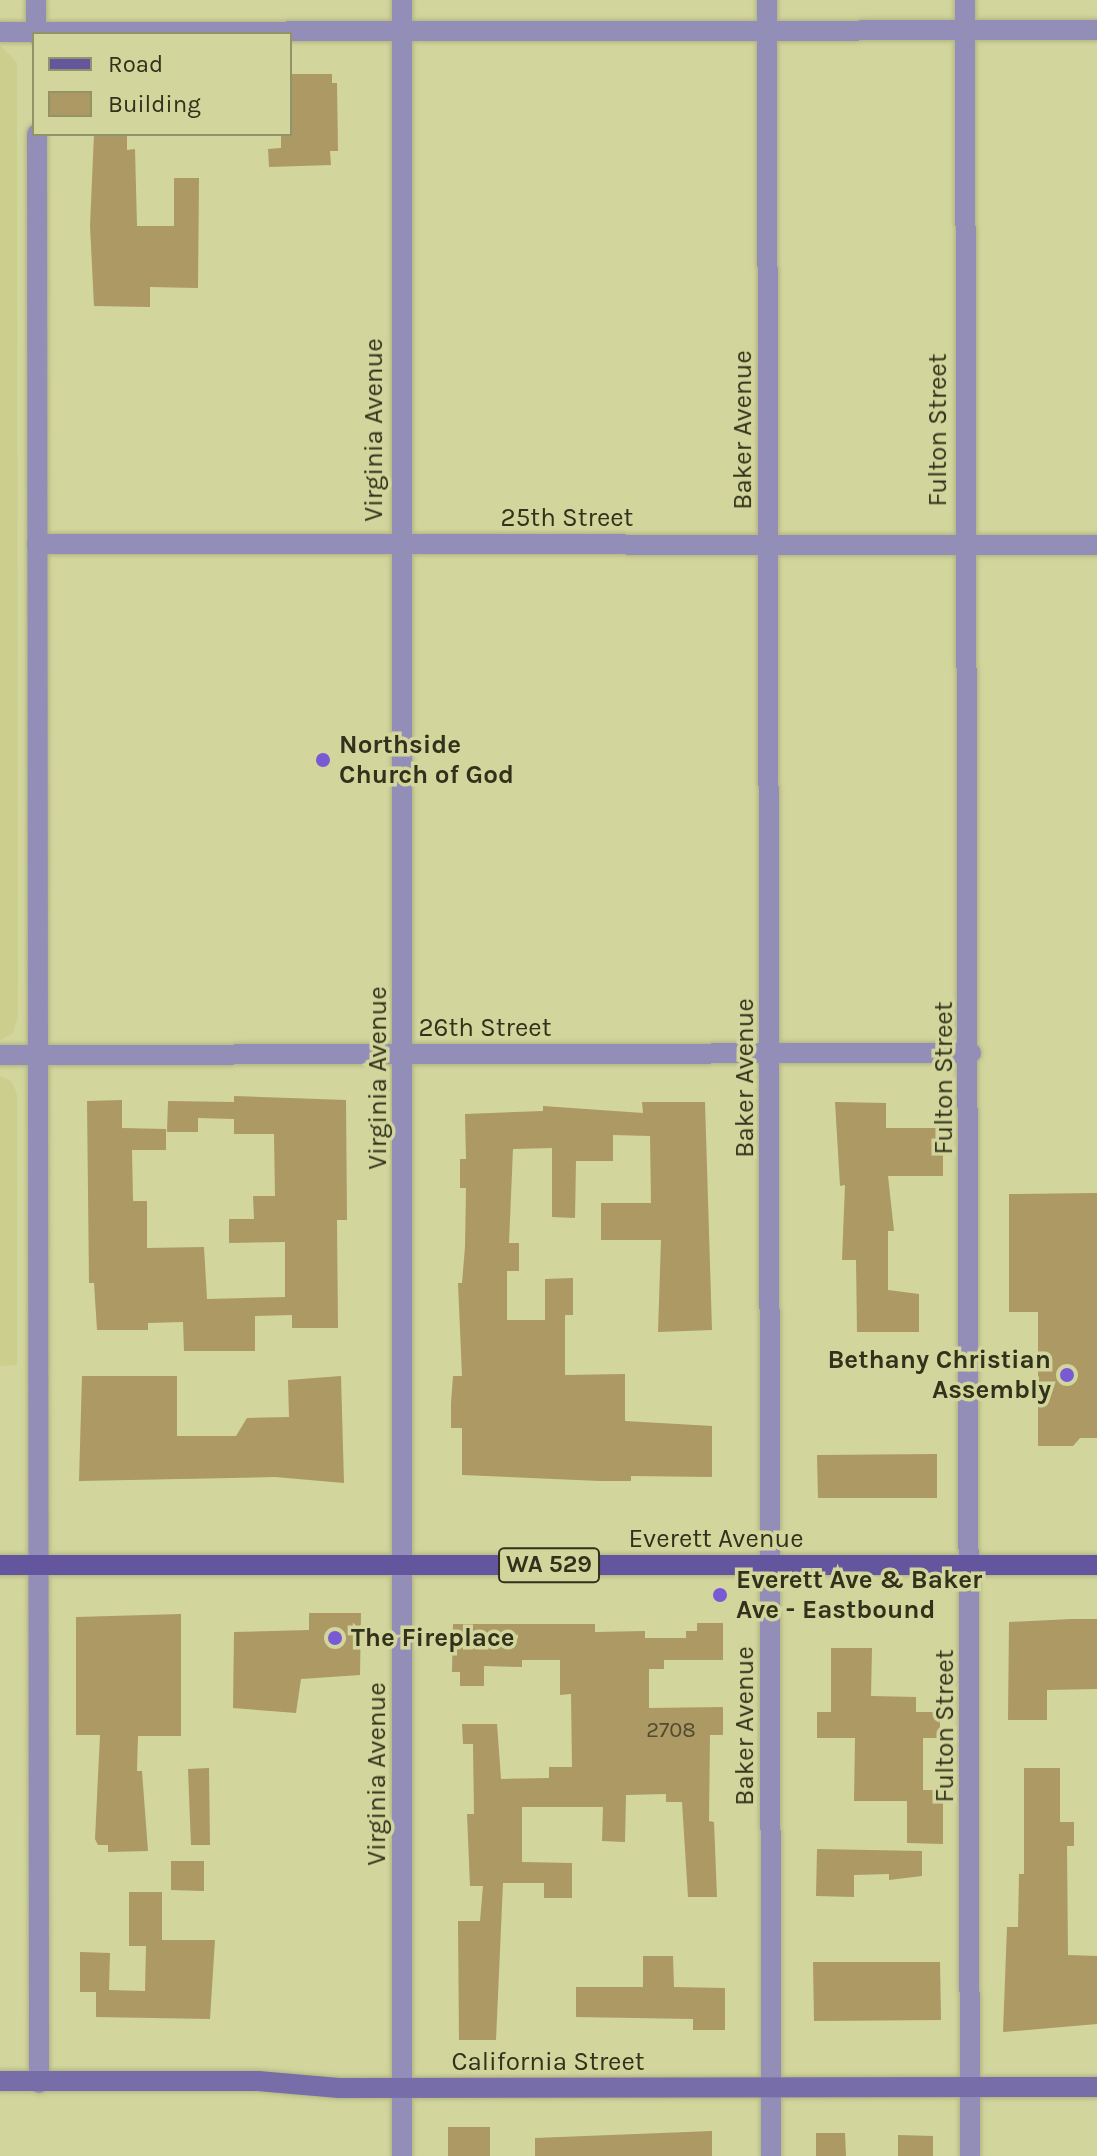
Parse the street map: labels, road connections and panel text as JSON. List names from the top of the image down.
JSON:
{
  "streets": {
    "main road": ["Everett Avenue", "WA 529"],
    "street": [
      "Virginia Avenue",
      "Baker Avenue",
      "Fulton Street",
      "25th Street",
      "26th Street",
      "California Street"
    ]
  },
  "crossings": [
    ["Virginia Avenue", "25th Street"],
    ["Virginia Avenue", "26th Street"],
    ["Virginia Avenue", "Everett Avenue"],
    ["Virginia Avenue", "California Street"],
    ["Baker Avenue", "25th Street"],
    ["Baker Avenue", "26th Street"],
    ["Baker Avenue", "Everett Avenue"],
    ["Baker Avenue", "California Street"],
    ["Fulton Street", "25th Street"],
    ["Fulton Street", "26th Street"],
    ["Fulton Street", "Everett Avenue"],
    ["Fulton Street", "California Street"]
  ],
  "places": [
    "Northside Church of God",
    "Bethany Christian Assembly",
    "Everett Ave & Baker Ave - Eastbound",
    "The Fireplace"
  ],
  "house_numbers": ["2708"],
  "legend": ["Road", "Building"]
}
